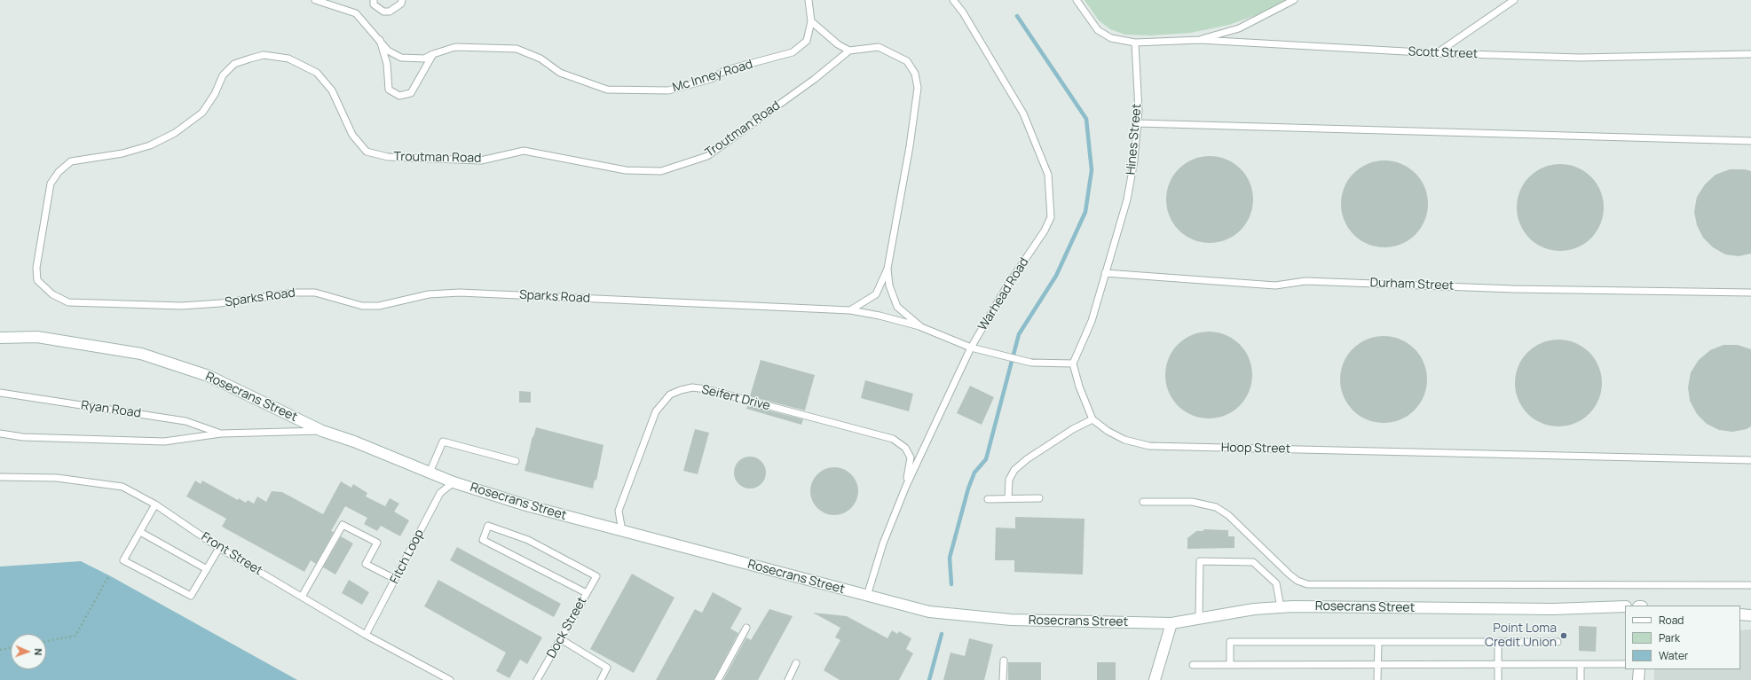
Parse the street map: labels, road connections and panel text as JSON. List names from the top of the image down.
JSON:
{
  "streets": {
    "street": ["Rosecrans Street"],
    "lane": [
      "Scott Street",
      "Mc Inney Road",
      "Troutman Road",
      "Hines Street",
      "Durham Street",
      "Warhead Road",
      "Sparks Road",
      "Seifert Drive",
      "Ryan Road",
      "Hoop Street",
      "Front Street",
      "Fitch Loop",
      "Dock Street"
    ]
  },
  "crossings": [
    ["Scott Street", "Hines Street"],
    ["Troutman Road", "Sparks Road"],
    ["Hines Street", "Durham Street"],
    ["Warhead Road", "Rosecrans Street"],
    ["Warhead Road", "Seifert Drive"],
    ["Rosecrans Street", "Seifert Drive"],
    ["Rosecrans Street", "Ryan Road"],
    ["Rosecrans Street", "Fitch Loop"],
    ["Front Street", "Fitch Loop"]
  ],
  "places": ["Point Loma Credit Union"],
  "legend": ["Road", "Park", "Water"],
  "north": "right"
}
